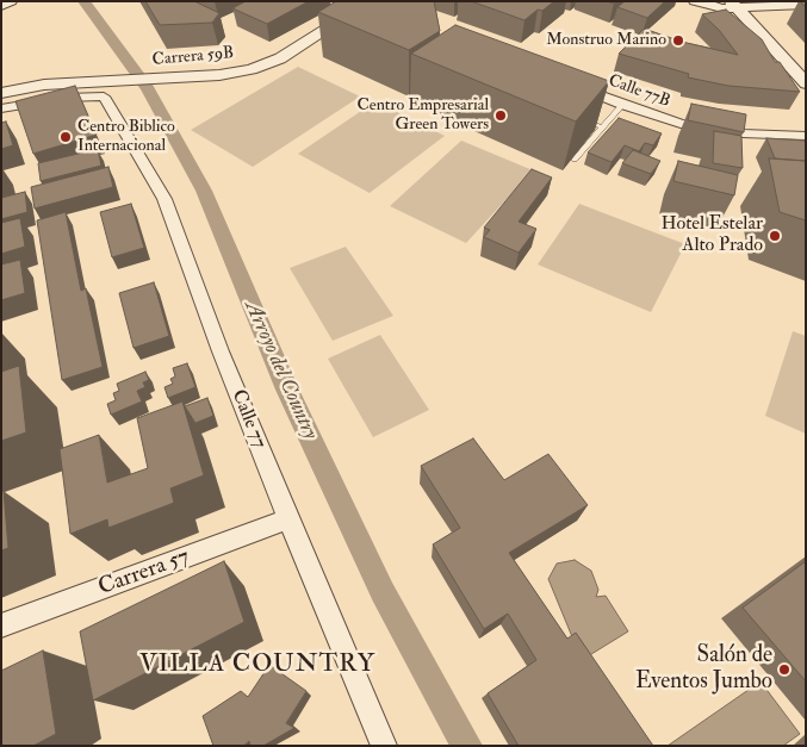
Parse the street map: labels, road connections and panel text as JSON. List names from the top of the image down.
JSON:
{
  "streets": {
    "street": [
      "Carrera 59B",
      "Calle 77B",
      "Calle 77",
      "Carrera 57"
    ]
  },
  "crossings": [
    ["Calle 77", "Carrera 57"]
  ],
  "districts": ["VILLA COUNTRY"],
  "water": ["Arroyo del Country"],
  "places": [
    "Monstruo Marino",
    "Centro Empresarial Green Towers",
    "Centro Biblico Internacional",
    "Hotel Estelar Alto Prado",
    "Salón de Eventos Jumbo"
  ]
}
